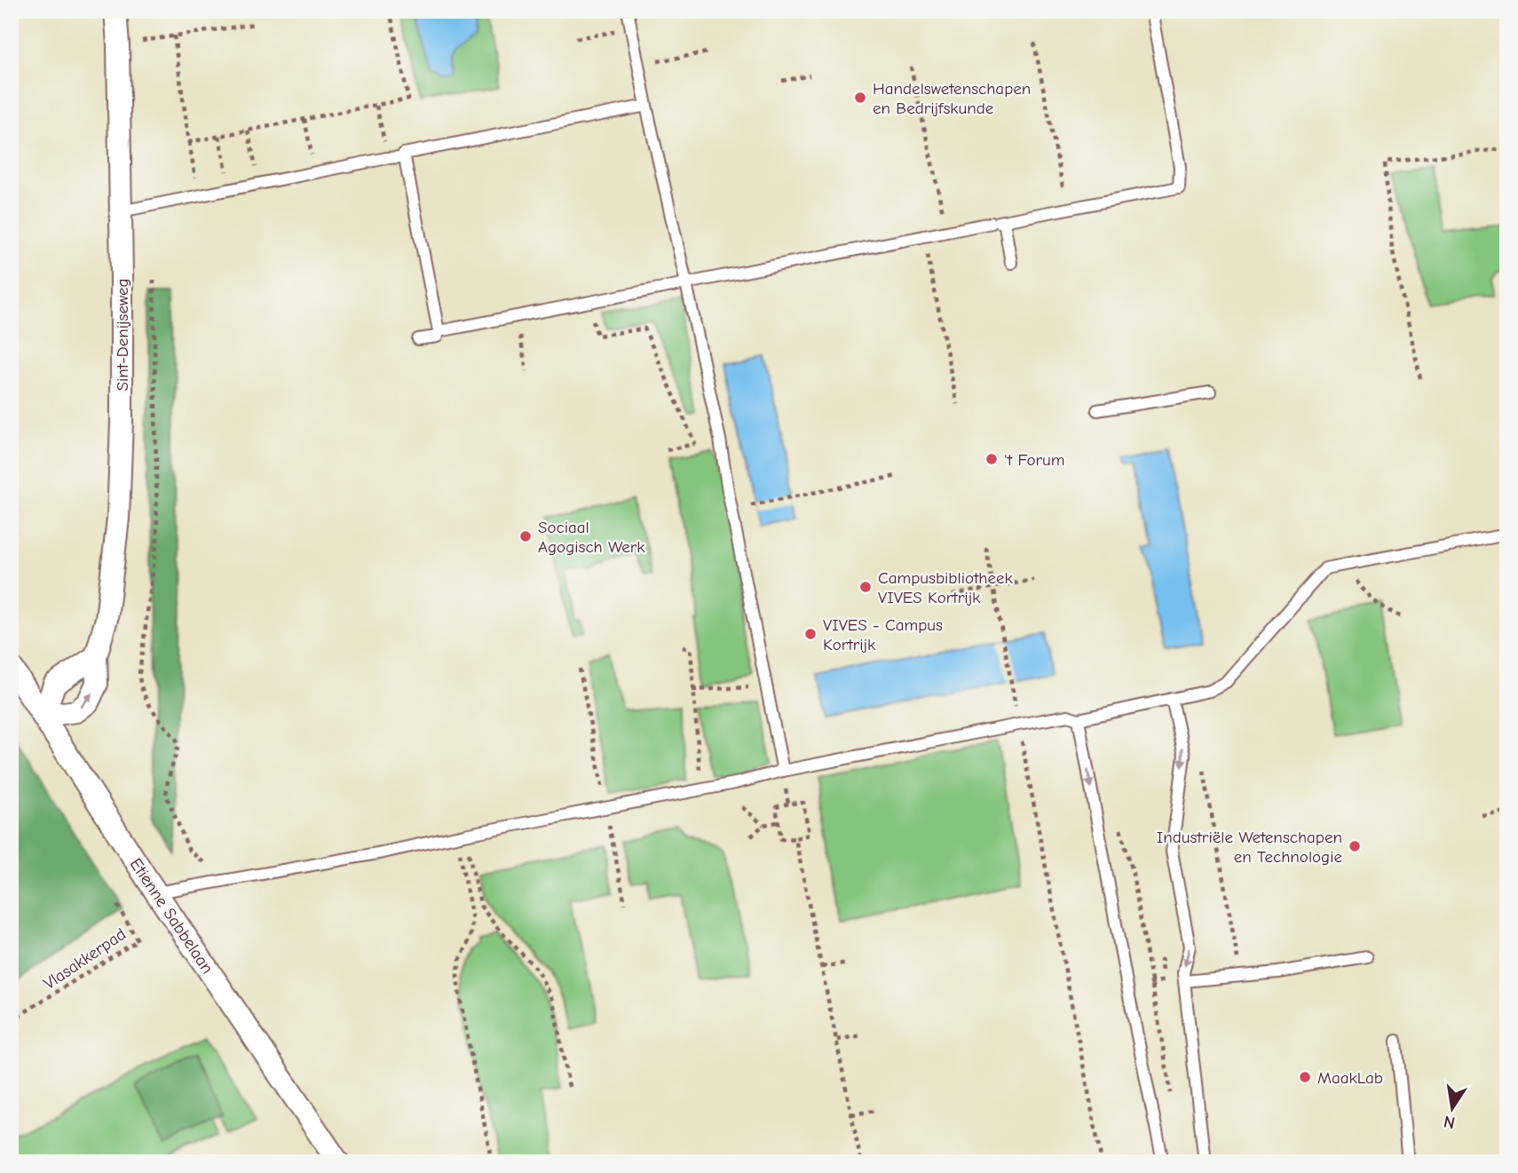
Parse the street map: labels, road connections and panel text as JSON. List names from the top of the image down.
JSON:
{
  "streets": {
    "street": ["Sint-Denijseweg", "Etienne Sabbelaan"],
    "path": ["Vlasakkerpad"]
  },
  "crossings": [
    ["Sint-Denijseweg", "Etienne Sabbelaan"]
  ],
  "places": [
    "Handelswetenschapen en Bedrijfskunde",
    "'t Forum",
    "Sociaal Agogisch Werk",
    "Campusbibliotheek VIVES Kortrijk",
    "VIVES - Campus Kortrijk",
    "Industriële Wetenschapen en Technologie",
    "MaakLab"
  ],
  "north": "bottom"
}
